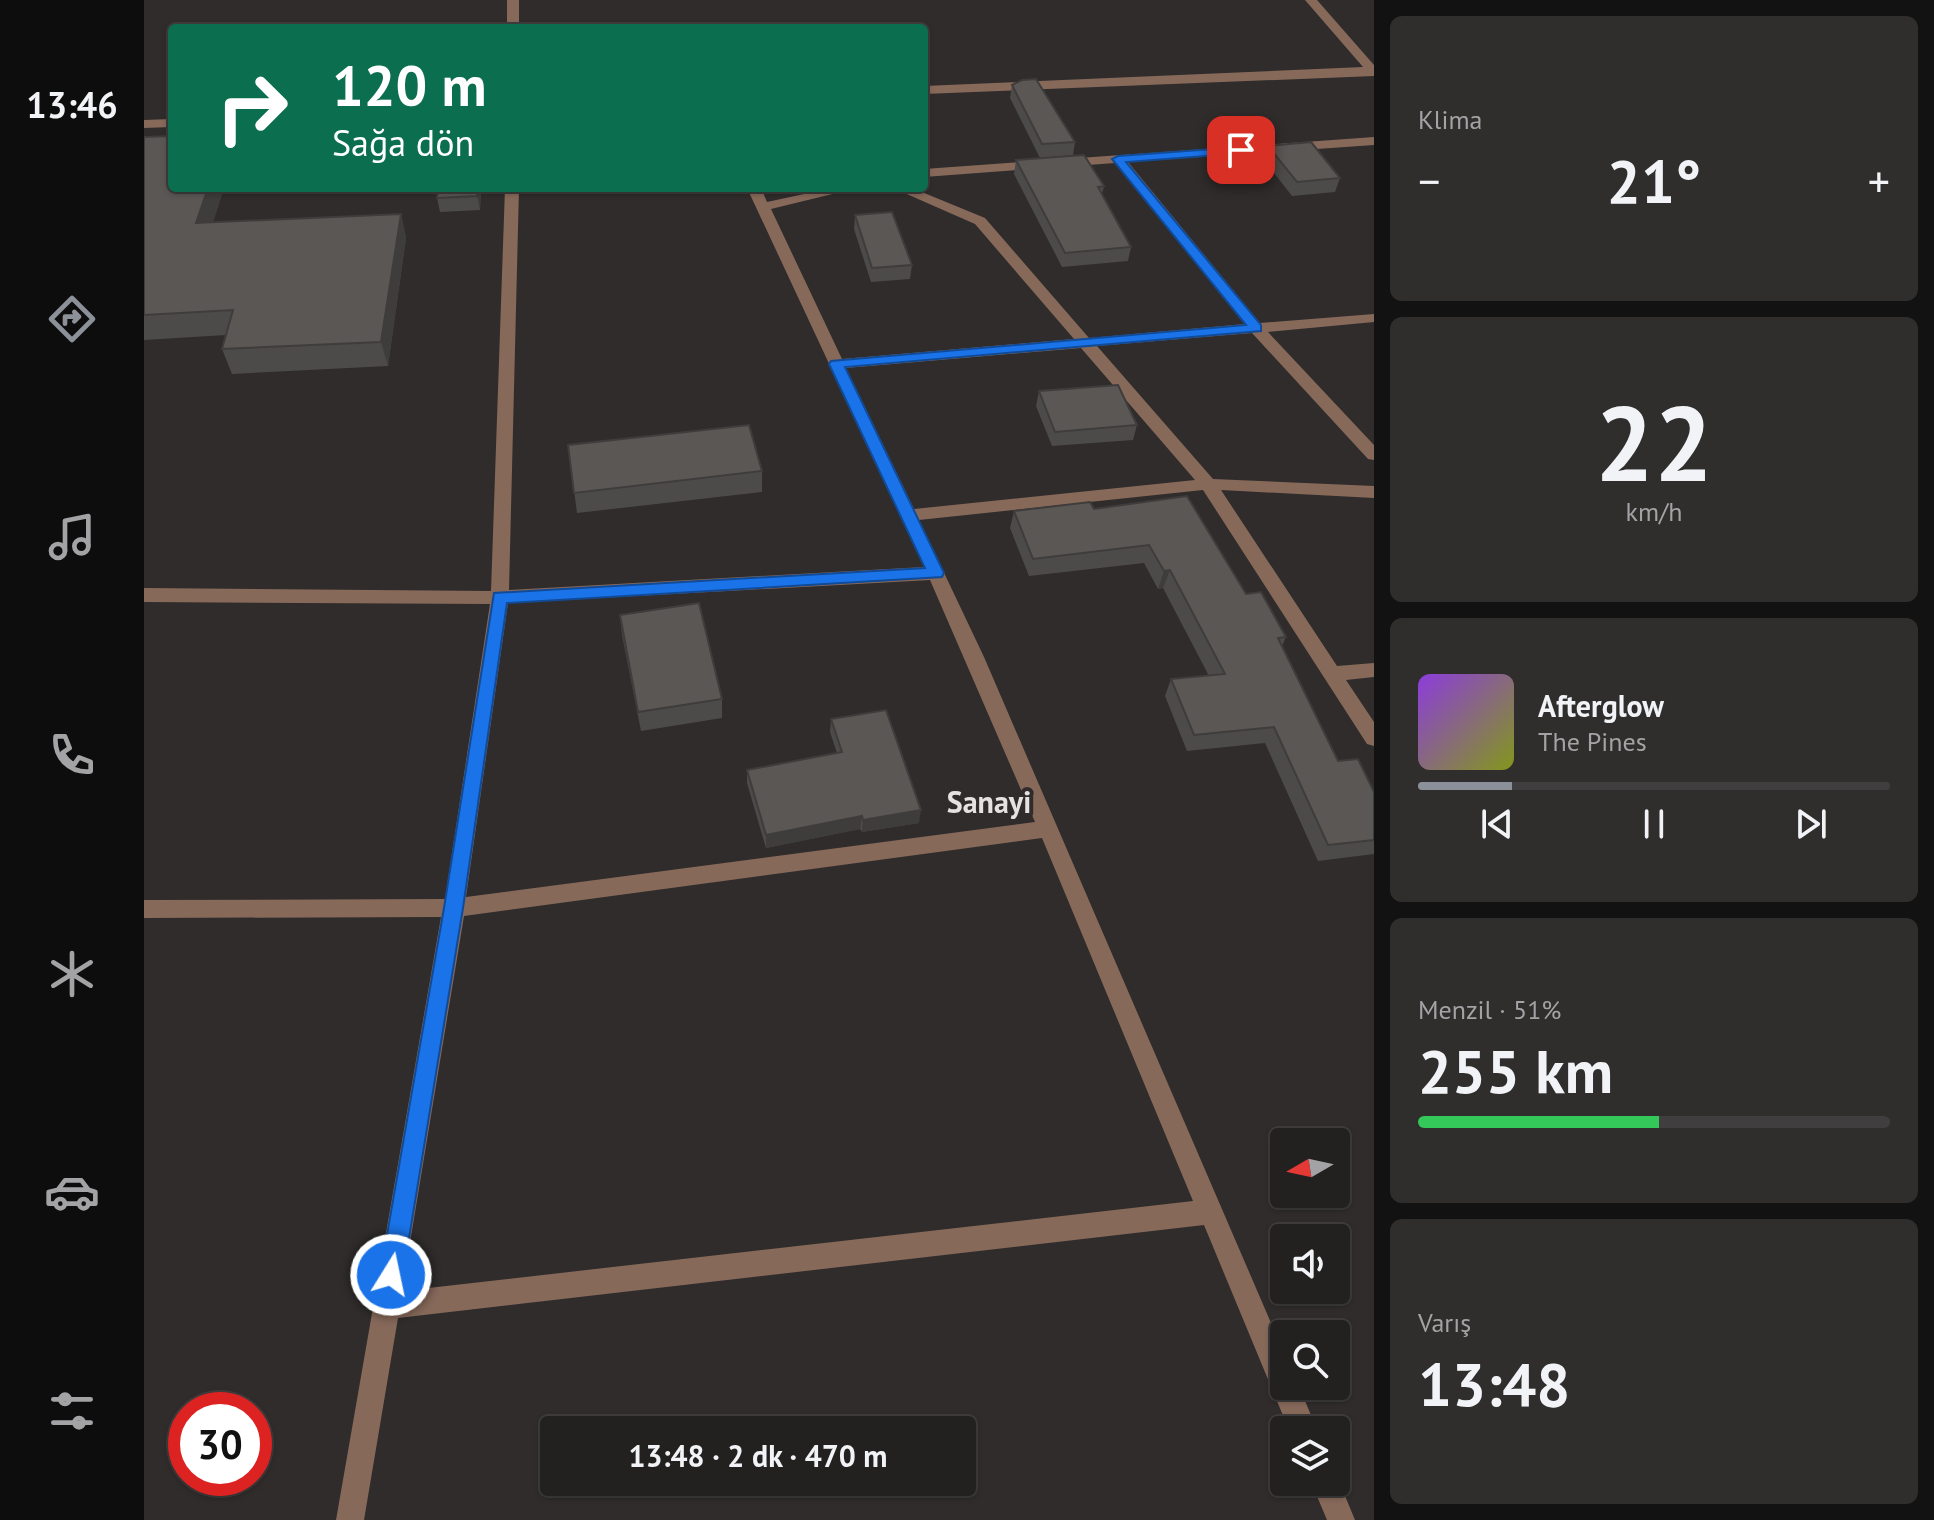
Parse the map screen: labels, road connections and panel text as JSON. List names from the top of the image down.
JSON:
{
  "districts": ["Sanayi"],
  "north": "left",
  "page": {
    "tabs": "13:46",
    "tile": [
      "Klima",
      ["22", "km/h"],
      ["Menzil · 51%", "255 km"],
      ["Varış", "13:48"]
    ],
    "turn": ["120 m", "Sağa dön"],
    "heat": ["−", "21°", "+"],
    "song": ["Afterglow", "The Pines"],
    "limit": "30",
    "trip": "13:48 · 2 dk · 470 m"
  }
}
